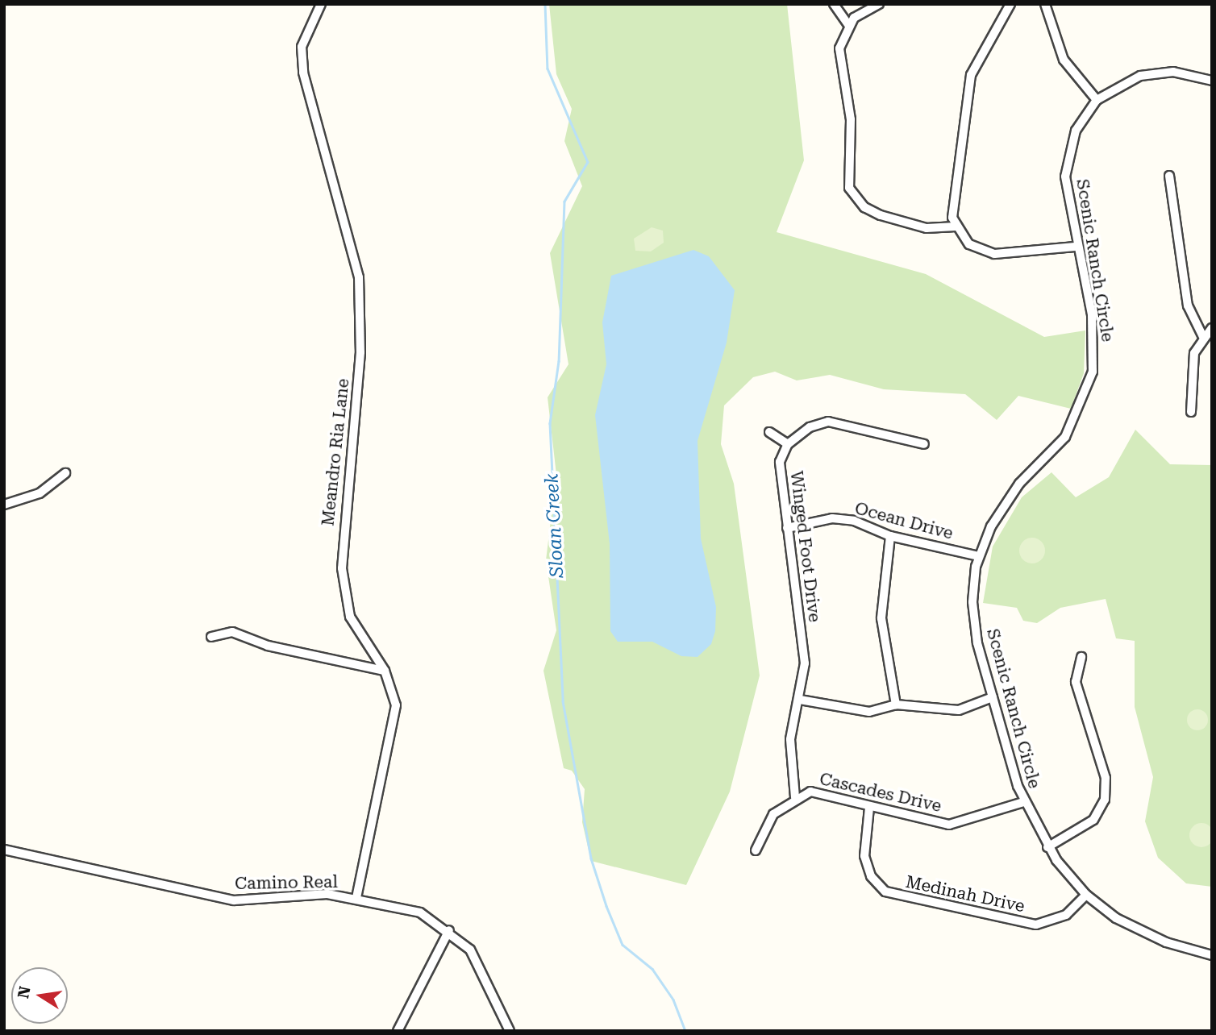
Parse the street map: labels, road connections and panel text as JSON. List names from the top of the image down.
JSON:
{
  "streets": {
    "street": [
      "Scenic Ranch Circle",
      "Meandro Ria Lane",
      "Ocean Drive",
      "Winged Foot Drive",
      "Cascades Drive",
      "Camino Real",
      "Medinah Drive"
    ]
  },
  "crossings": [
    ["Scenic Ranch Circle", "Ocean Drive"],
    ["Scenic Ranch Circle", "Cascades Drive"],
    ["Scenic Ranch Circle", "Medinah Drive"],
    ["Meandro Ria Lane", "Camino Real"],
    ["Ocean Drive", "Winged Foot Drive"],
    ["Winged Foot Drive", "Cascades Drive"],
    ["Cascades Drive", "Medinah Drive"]
  ],
  "water": ["Sloan Creek"],
  "north": "left"
}
